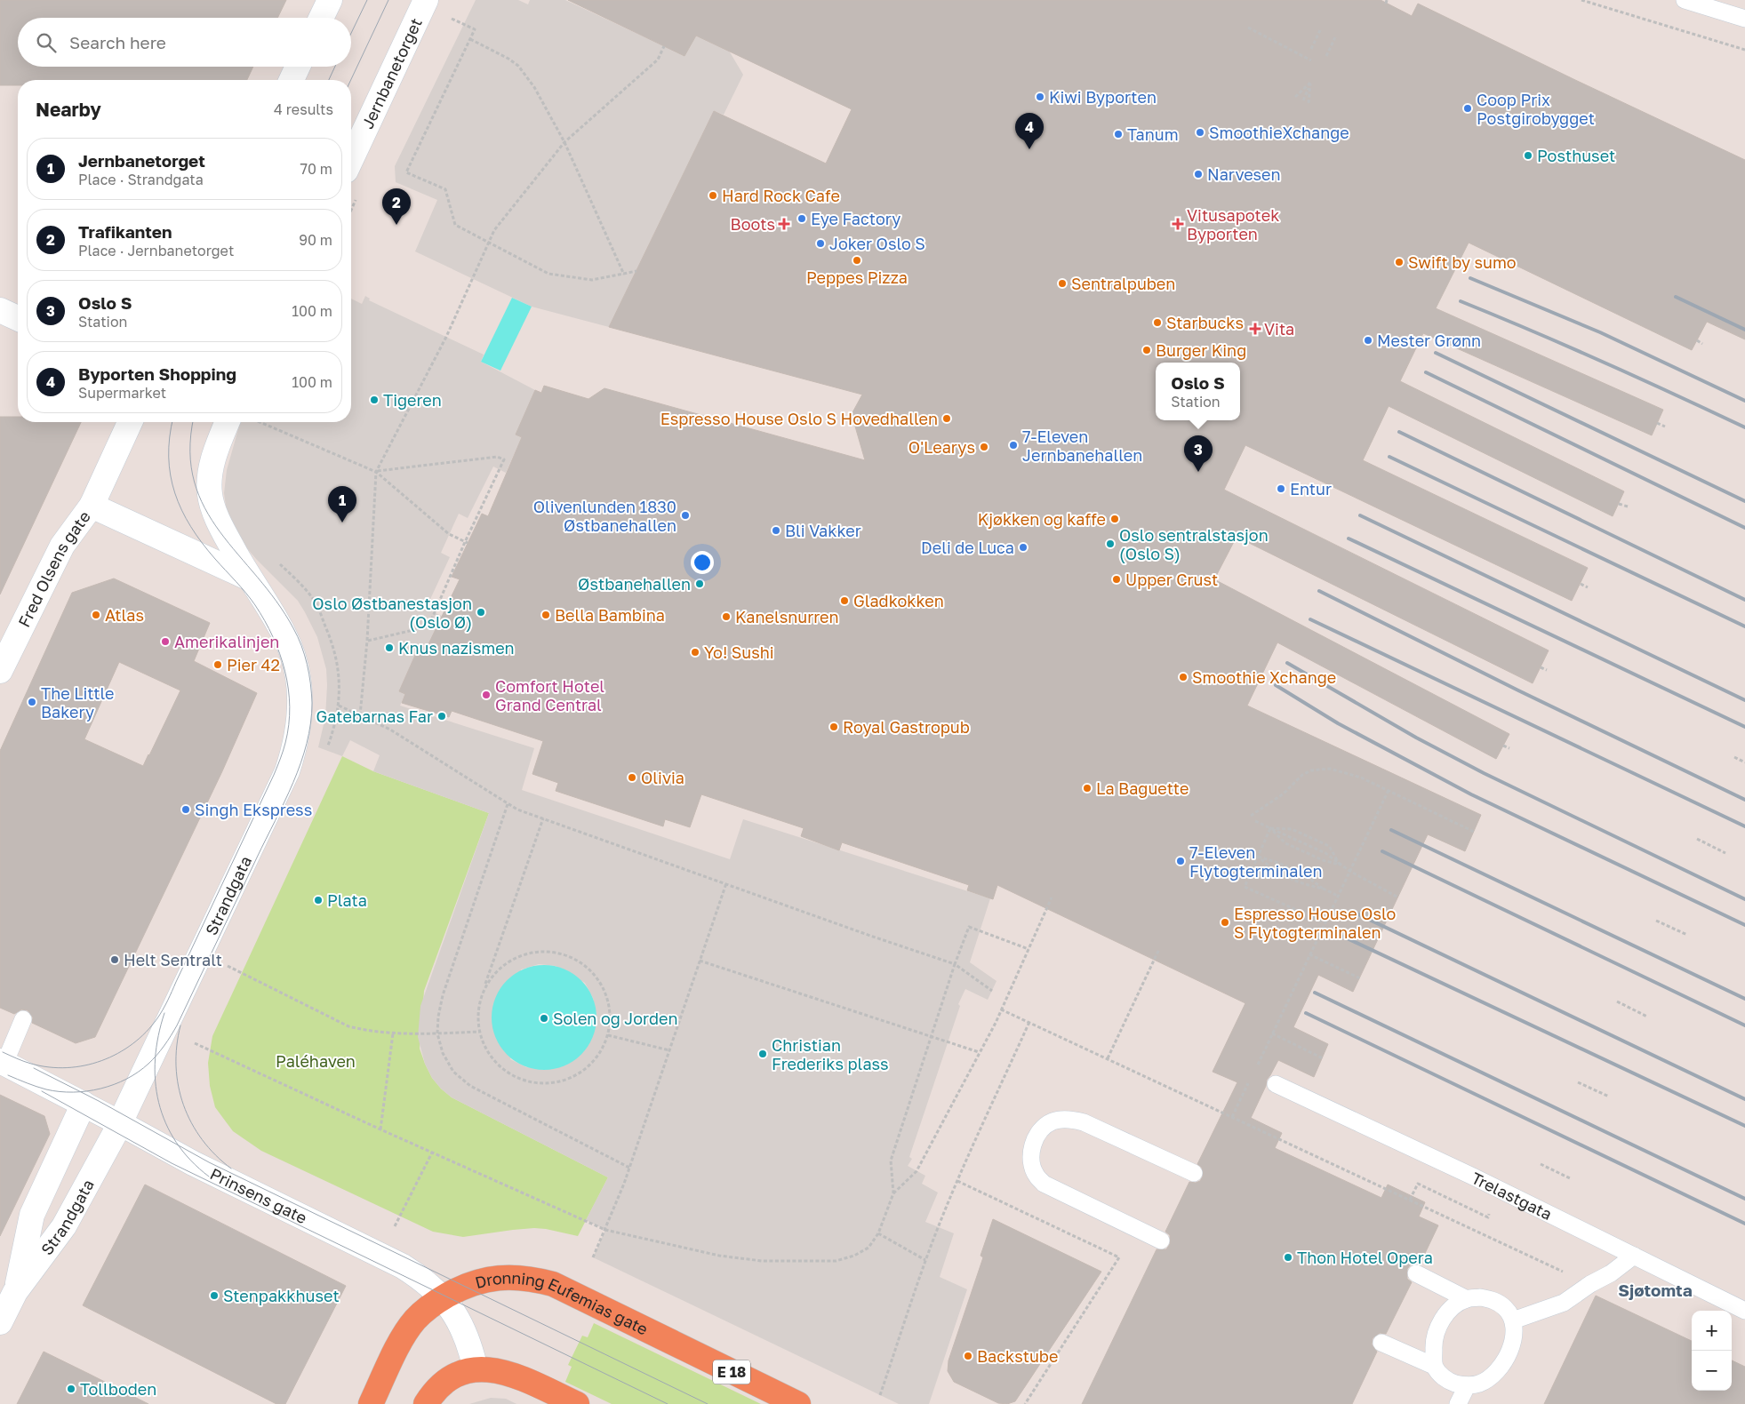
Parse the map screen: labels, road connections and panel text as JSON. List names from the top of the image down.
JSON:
{
  "streets": {
    "highway": ["Dronning Eufemias gate", "E 18"],
    "street": [
      "Jernbanetorget",
      "Fred Olsens gate",
      "Strandgata",
      "Prinsens gate"
    ],
    "lane": ["Trelastgata"]
  },
  "crossings": [
    ["Fred Olsens gate", "Strandgata"],
    ["Strandgata", "Prinsens gate"],
    ["Prinsens gate", "Dronning Eufemias gate"]
  ],
  "districts": ["Sjøtomta"],
  "parks": ["Paléhaven"],
  "places": {
    "other": [
      "Kiwi Byporten",
      "Coop Prix Postgirobygget",
      "SmoothieXchange",
      "Tanum",
      "Posthuset",
      "Narvesen",
      "Hard Rock Cafe",
      "Eye Factory",
      "Joker Oslo S",
      "Peppes Pizza",
      "Swift by sumo",
      "Sentralpuben",
      "Starbucks",
      "Mester Grønn",
      "Burger King",
      "Tigeren",
      "Espresso House Oslo S Hovedhallen",
      "7-Eleven Jernbanehallen",
      "O'Learys",
      "Entur",
      "Olivenlunden 1830 Østbanehallen",
      "Kjøkken og kaffe",
      "Bli Vakker",
      "Oslo sentralstasjon (Oslo S)",
      "Deli de Luca",
      "Upper Crust",
      "Østbanehallen",
      "Gladkokken",
      "Oslo Østbanestasjon (Oslo Ø)",
      "Atlas",
      "Bella Bambina",
      "Kanelsnurren",
      "Amerikalinjen",
      "Knus nazismen",
      "Yo! Sushi",
      "Pier 42",
      "Smoothie Xchange",
      "Comfort Hotel Grand Central",
      "The Little Bakery",
      "Gatebarnas Far",
      "Royal Gastropub",
      "Olivia",
      "La Baguette",
      "Singh Ekspress",
      "7-Eleven Flytogterminalen",
      "Plata",
      "Espresso House Oslo S Flytogterminalen",
      "Helt Sentralt",
      "Solen og Jorden",
      "Christian Frederiks plass",
      "Thon Hotel Opera",
      "Stenpakkhuset",
      "Backstube",
      "Tollboden"
    ],
    "health": ["Boots", "Vitusapotek Byporten", "Vita"]
  },
  "page": {
    "search": "Search here",
    "heading": ["Nearby", "4 results"],
    "pins": [
      "4",
      "2",
      "3",
      "1"
    ],
    "list": [
      {
        "mark": "1",
        "name": "Jernbanetorget",
        "note": "Place · Strandgata",
        "value": "70 m"
      },
      {
        "mark": "2",
        "name": "Trafikanten",
        "note": "Place · Jernbanetorget",
        "value": "90 m"
      },
      {
        "mark": "3",
        "name": "Oslo S",
        "note": "Station",
        "value": "100 m"
      },
      {
        "mark": "4",
        "name": "Byporten Shopping",
        "note": "Supermarket",
        "value": "100 m"
      }
    ],
    "popup": ["Oslo S", "Station"],
    "map_buttons": ["+", "−"]
  }
}
